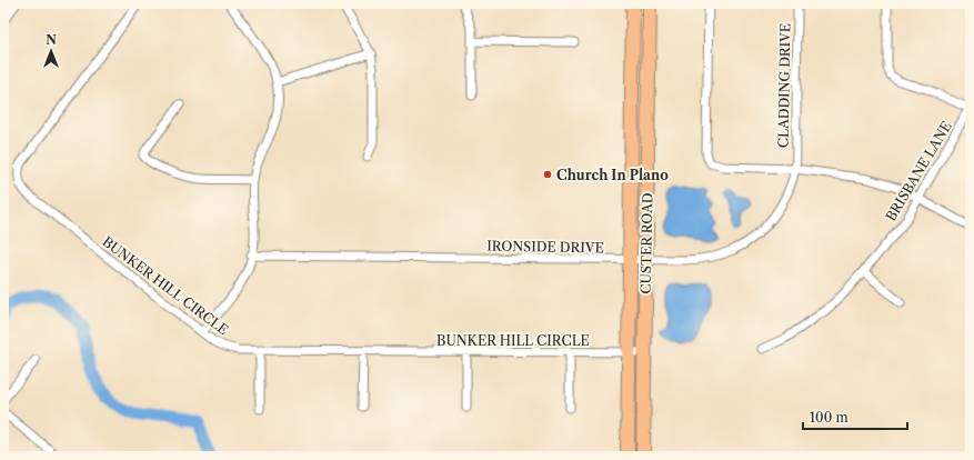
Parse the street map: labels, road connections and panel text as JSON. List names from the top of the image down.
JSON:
{
  "streets": {
    "main road": ["CUSTER ROAD"],
    "street": [
      "CLADDING DRIVE",
      "BRISBANE LANE",
      "IRONSIDE DRIVE",
      "BUNKER HILL CIRCLE"
    ]
  },
  "crossings": [
    ["CLADDING DRIVE", "IRONSIDE DRIVE"],
    ["CUSTER ROAD", "IRONSIDE DRIVE"],
    ["CUSTER ROAD", "BUNKER HILL CIRCLE"]
  ],
  "places": ["Church In Plano"],
  "scale_bar": "100 m",
  "north": "top"
}
